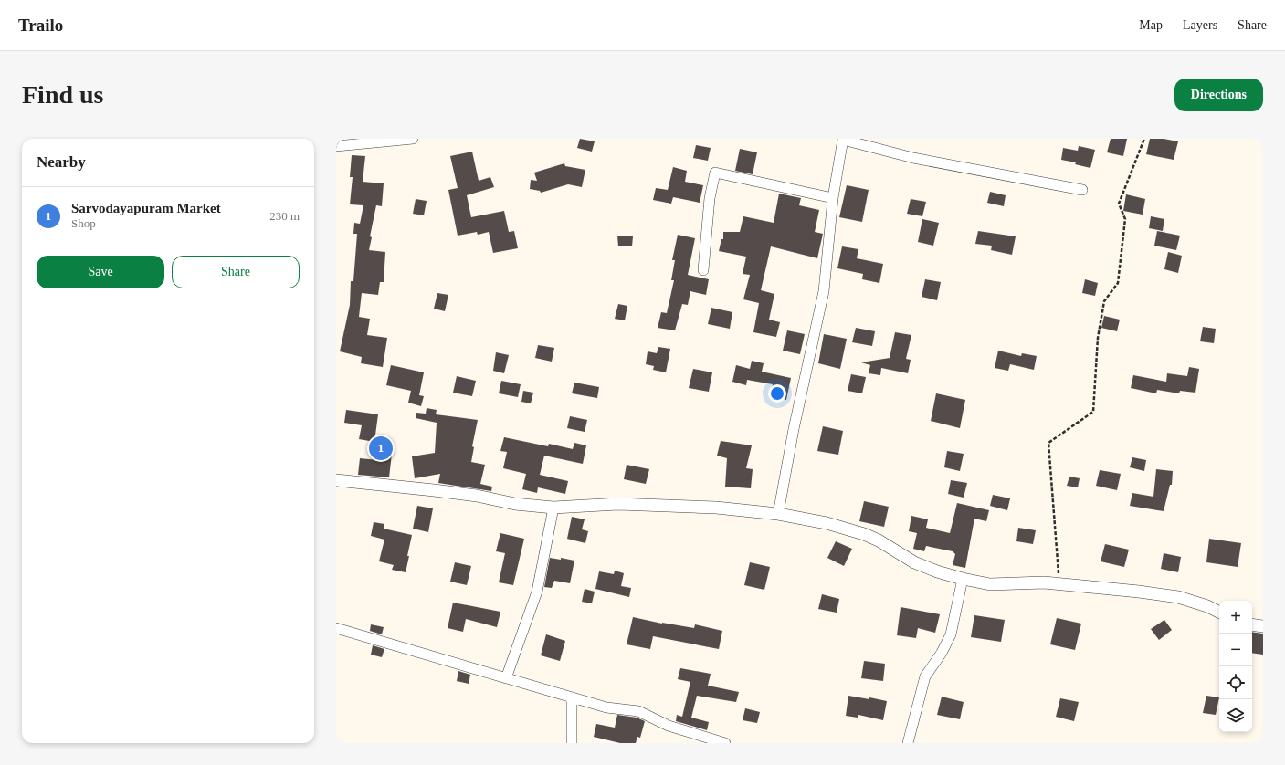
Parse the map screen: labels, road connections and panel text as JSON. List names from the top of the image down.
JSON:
{
  "page": {
    "header": "Trailo",
    "nav": ["Map", "Layers", "Share"],
    "buttons": [
      "Directions",
      ["Save", "Share"]
    ],
    "title": "Find us",
    "heading": "Nearby",
    "list": [
      {
        "mark": "1",
        "name": "Sarvodayapuram Market",
        "note": "Shop",
        "value": "230 m"
      }
    ],
    "pins": "1",
    "map_buttons": ["+", "−"]
  }
}
